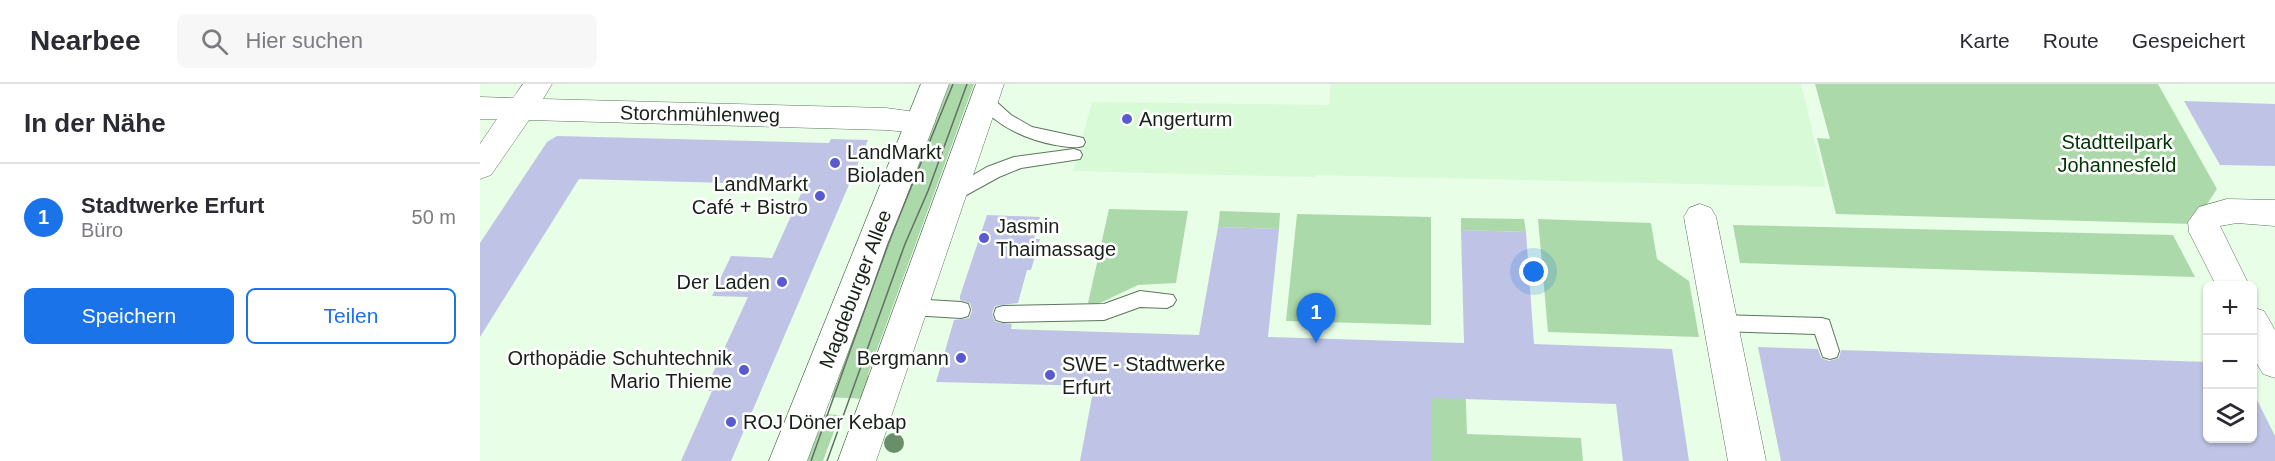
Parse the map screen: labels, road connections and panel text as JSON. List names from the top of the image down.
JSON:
{
  "streets": {
    "street": ["Storchmühlenweg", "Magdeburger Allee"]
  },
  "crossings": [
    ["Storchmühlenweg", "Magdeburger Allee"]
  ],
  "parks": ["Stadtteilpark Johannesfeld"],
  "places": [
    "Angerturm",
    "LandMarkt Bioladen",
    "LandMarkt Café + Bistro",
    "Jasmin Thaimassage",
    "Der Laden",
    "Bergmann",
    "Orthopädie Schuhtechnik Mario Thieme",
    "SWE - Stadtwerke Erfurt",
    "ROJ Döner Kebap"
  ],
  "page": {
    "header": "Nearbee",
    "search": "Hier suchen",
    "nav": ["Karte", "Route", "Gespeichert"],
    "heading": "In der Nähe",
    "list": [
      {
        "mark": "1",
        "name": "Stadtwerke Erfurt",
        "note": "Büro",
        "value": "50 m"
      }
    ],
    "buttons": ["Speichern", "Teilen"],
    "map_buttons": ["+", "−"],
    "pins": "1"
  }
}
